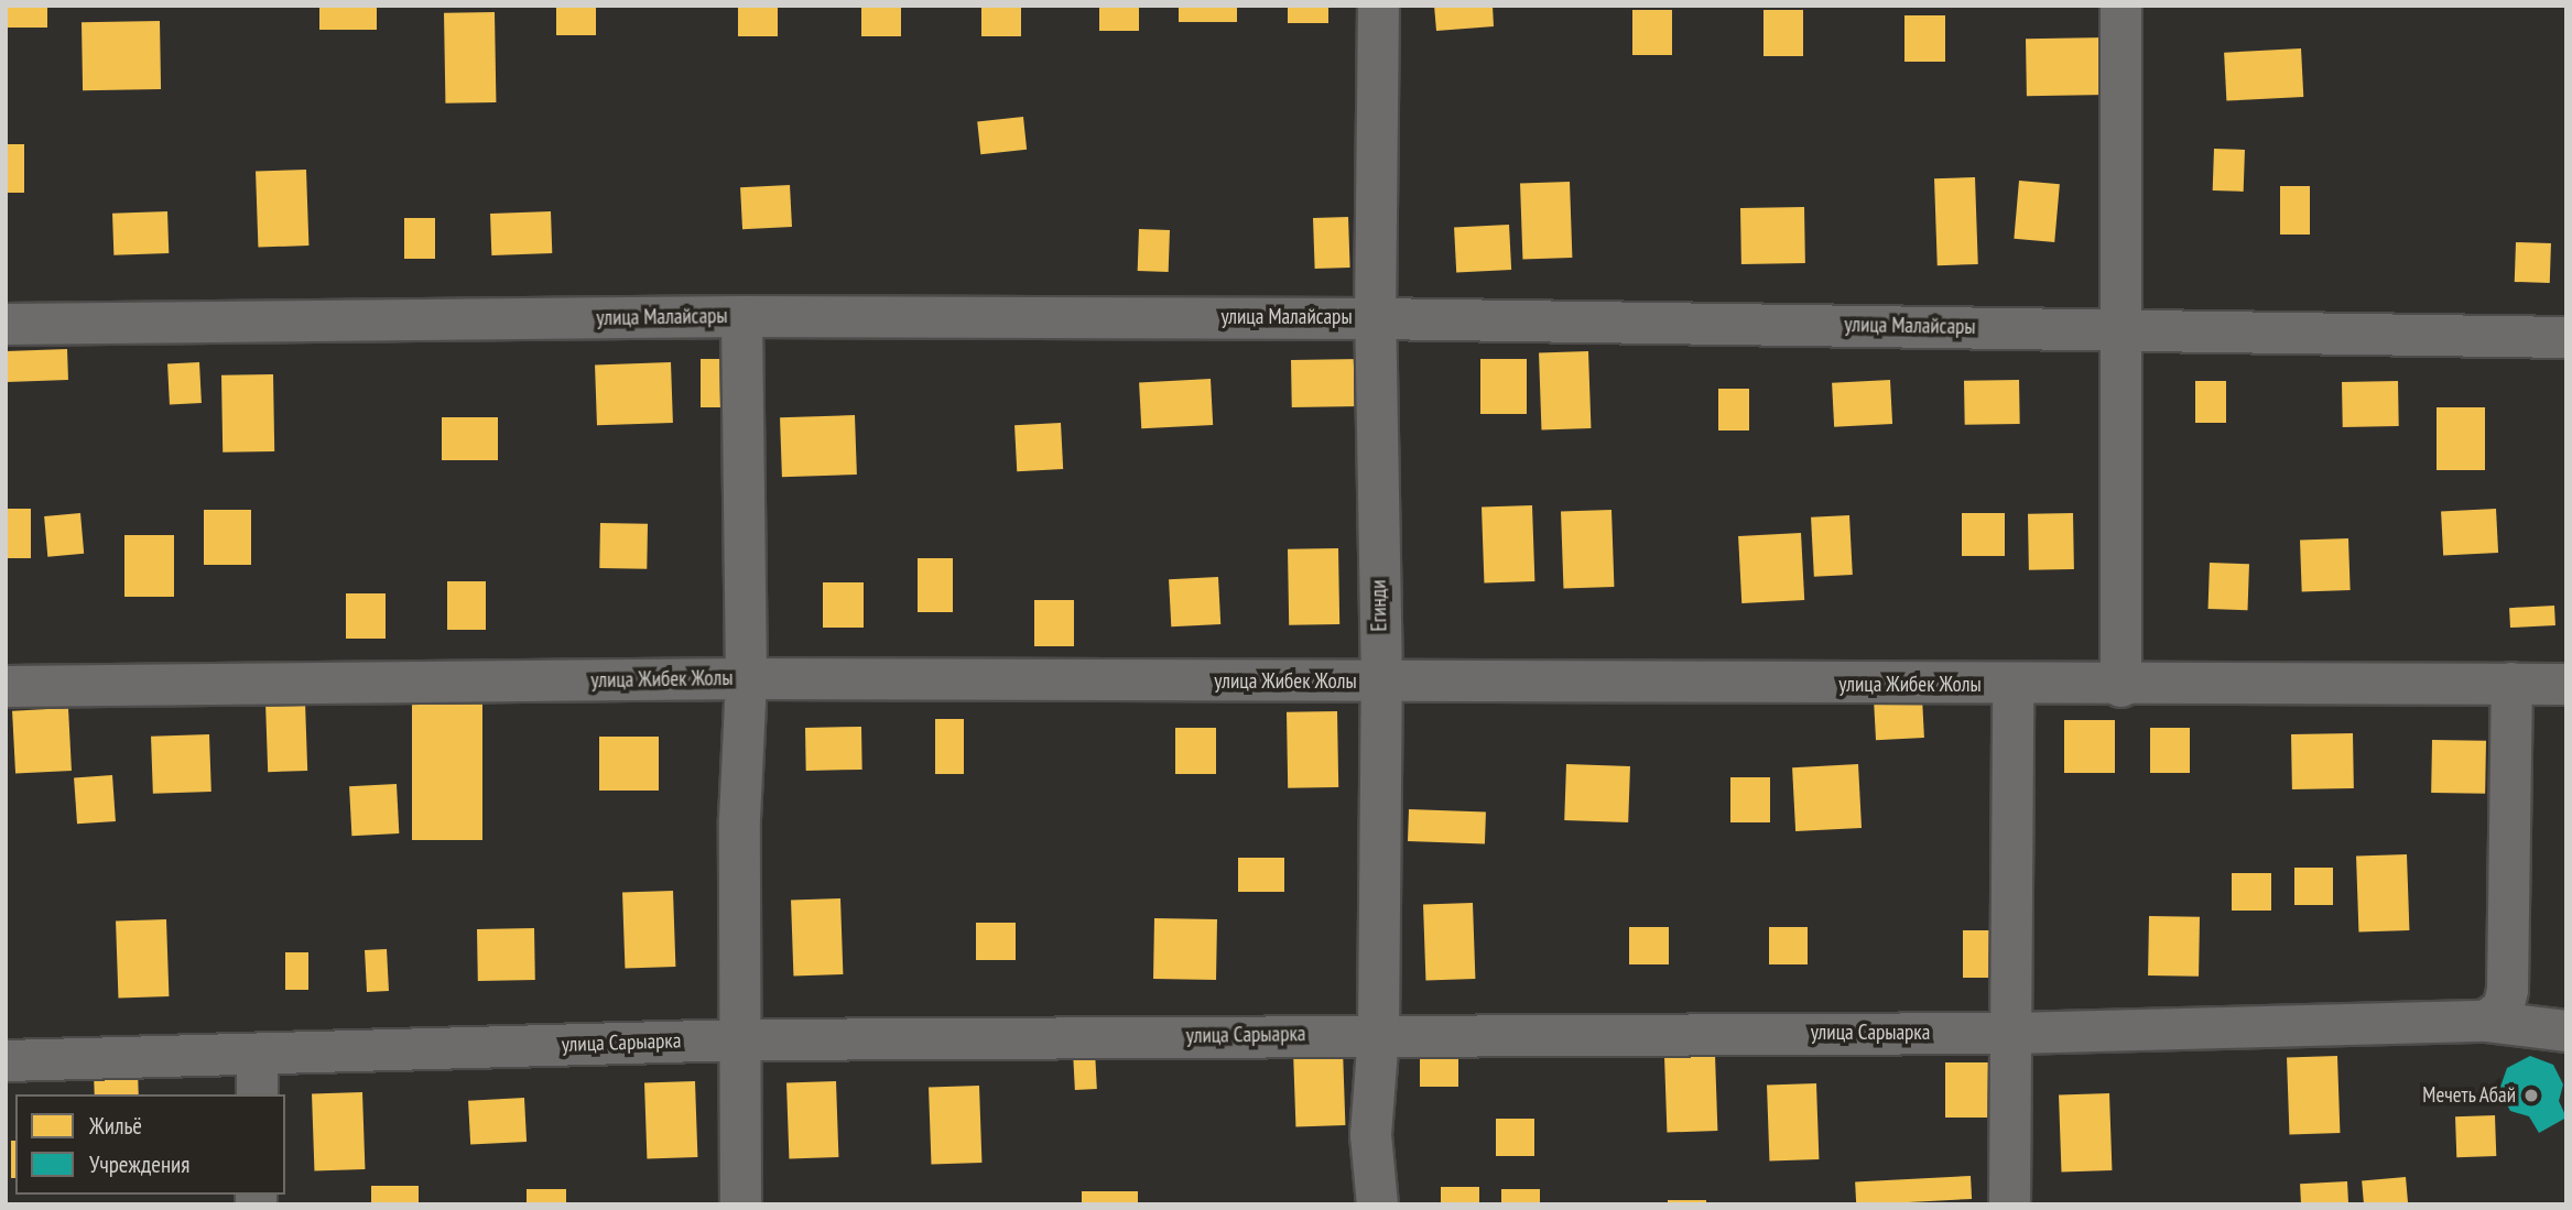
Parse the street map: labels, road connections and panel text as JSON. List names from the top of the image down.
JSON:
{
  "streets": {
    "street": [
      "улица Малайсары",
      "Егинди",
      "улица Жибек Жолы",
      "улица Сарыарка"
    ]
  },
  "crossings": [
    ["улица Малайсары", "Егинди"],
    ["Егинди", "улица Жибек Жолы"],
    ["Егинди", "улица Сарыарка"]
  ],
  "places": ["Мечеть Абай"],
  "legend": ["Жильё", "Учреждения"]
}
